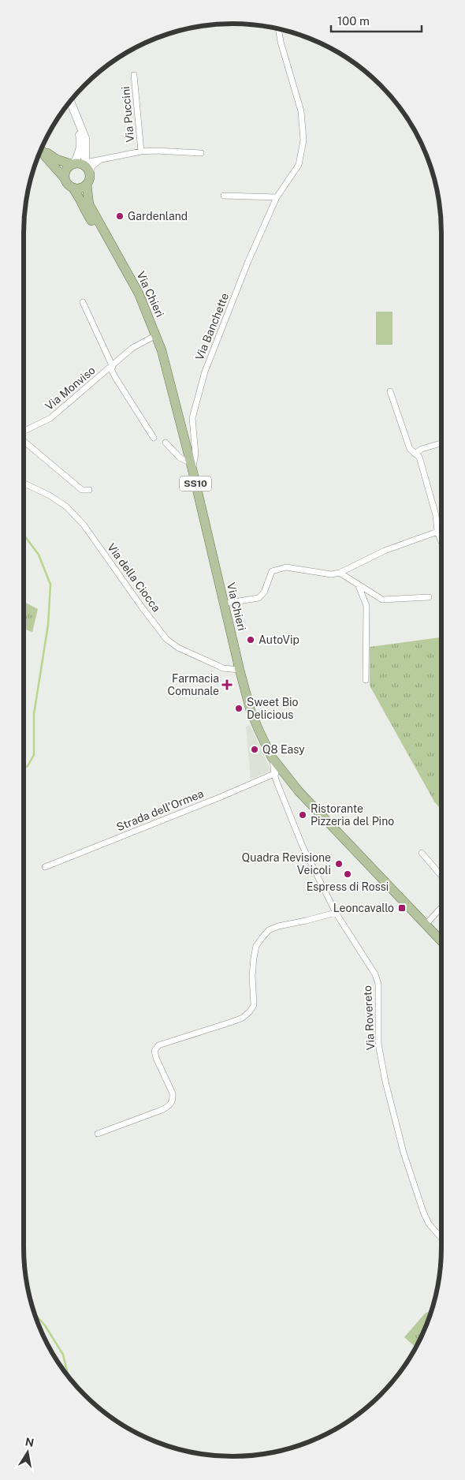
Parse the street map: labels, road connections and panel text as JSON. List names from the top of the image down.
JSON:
{
  "streets": {
    "main road": ["Via Chieri", "SS10"],
    "street": [
      "Via Puccini",
      "Via Banchette",
      "Via Monviso",
      "Via della Ciocca",
      "Strada dell'Ormea",
      "Via Rovereto"
    ]
  },
  "crossings": [
    ["Via Puccini", "Via Chieri"],
    ["Via Chieri", "Via Banchette"],
    ["Via Chieri", "Via Monviso"],
    ["Via Chieri", "Via della Ciocca"],
    ["Via Chieri", "Strada dell'Ormea"],
    ["Via Chieri", "Via Rovereto"],
    ["Strada dell'Ormea", "Via Rovereto"]
  ],
  "places": {
    "other": [
      "Gardenland",
      "AutoVip",
      "Sweet Bio Delicious",
      "Q8 Easy",
      "Ristorante Pizzeria del Pino",
      "Quadra Revisione Veicoli",
      "Espress di Rossi"
    ],
    "health": ["Farmacia Comunale"],
    "transit": ["Leoncavallo"]
  },
  "scale_bar": "100 m",
  "north": "top"
}
